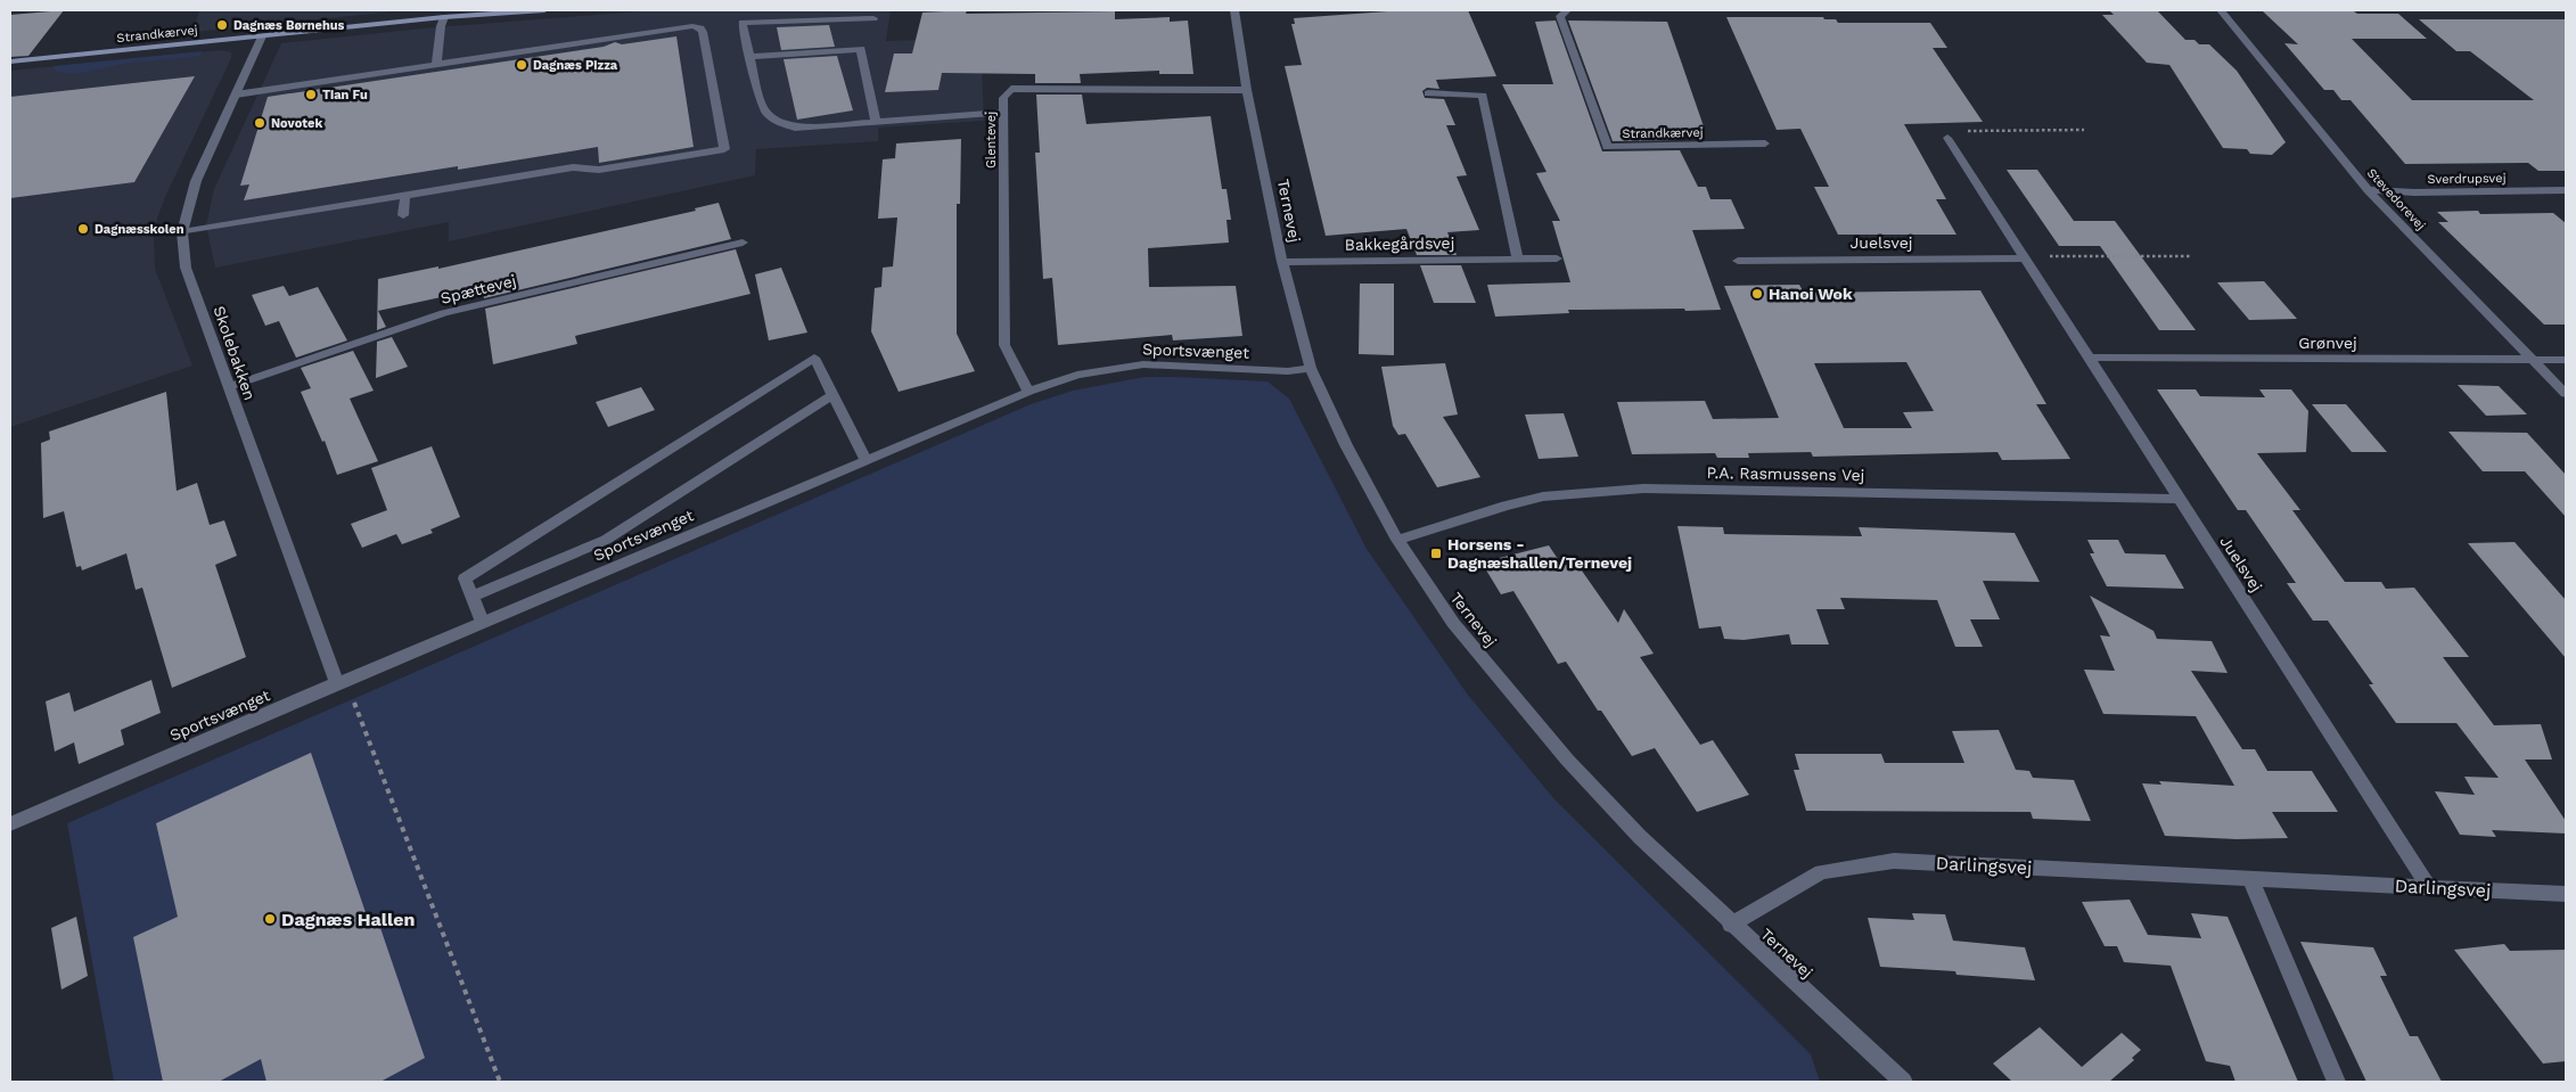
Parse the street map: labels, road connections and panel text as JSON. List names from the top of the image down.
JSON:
{
  "streets": {
    "main road": ["Strandkærvej"],
    "street": [
      "Glentevej",
      "Sverdrupsvej",
      "Stevedorevej",
      "Ternevej",
      "Juelsvej",
      "Bakkegårdsvej",
      "Spættevej",
      "Grønvej",
      "Sportsvænget",
      "Skolebakken",
      "P.A. Rasmussens Vej",
      "Darlingsvej"
    ]
  },
  "crossings": [
    ["Strandkærvej", "Skolebakken"],
    ["Glentevej", "Ternevej"],
    ["Glentevej", "Sportsvænget"],
    ["Sverdrupsvej", "Stevedorevej"],
    ["Stevedorevej", "Grønvej"],
    ["Ternevej", "Bakkegårdsvej"],
    ["Ternevej", "Sportsvænget"],
    ["Ternevej", "P.A. Rasmussens Vej"],
    ["Ternevej", "Darlingsvej"],
    ["Juelsvej", "Grønvej"],
    ["Juelsvej", "P.A. Rasmussens Vej"],
    ["Juelsvej", "Darlingsvej"],
    ["Spættevej", "Skolebakken"],
    ["Sportsvænget", "Skolebakken"]
  ],
  "places": {
    "other": [
      "Dagnæs Børnehus",
      "Dagnæs Pizza",
      "Tian Fu",
      "Novotek",
      "Dagnæsskolen",
      "Hanoi Wok",
      "Dagnæs Hallen"
    ],
    "transit": ["Horsens - Dagnæshallen/Ternevej"]
  }
}
